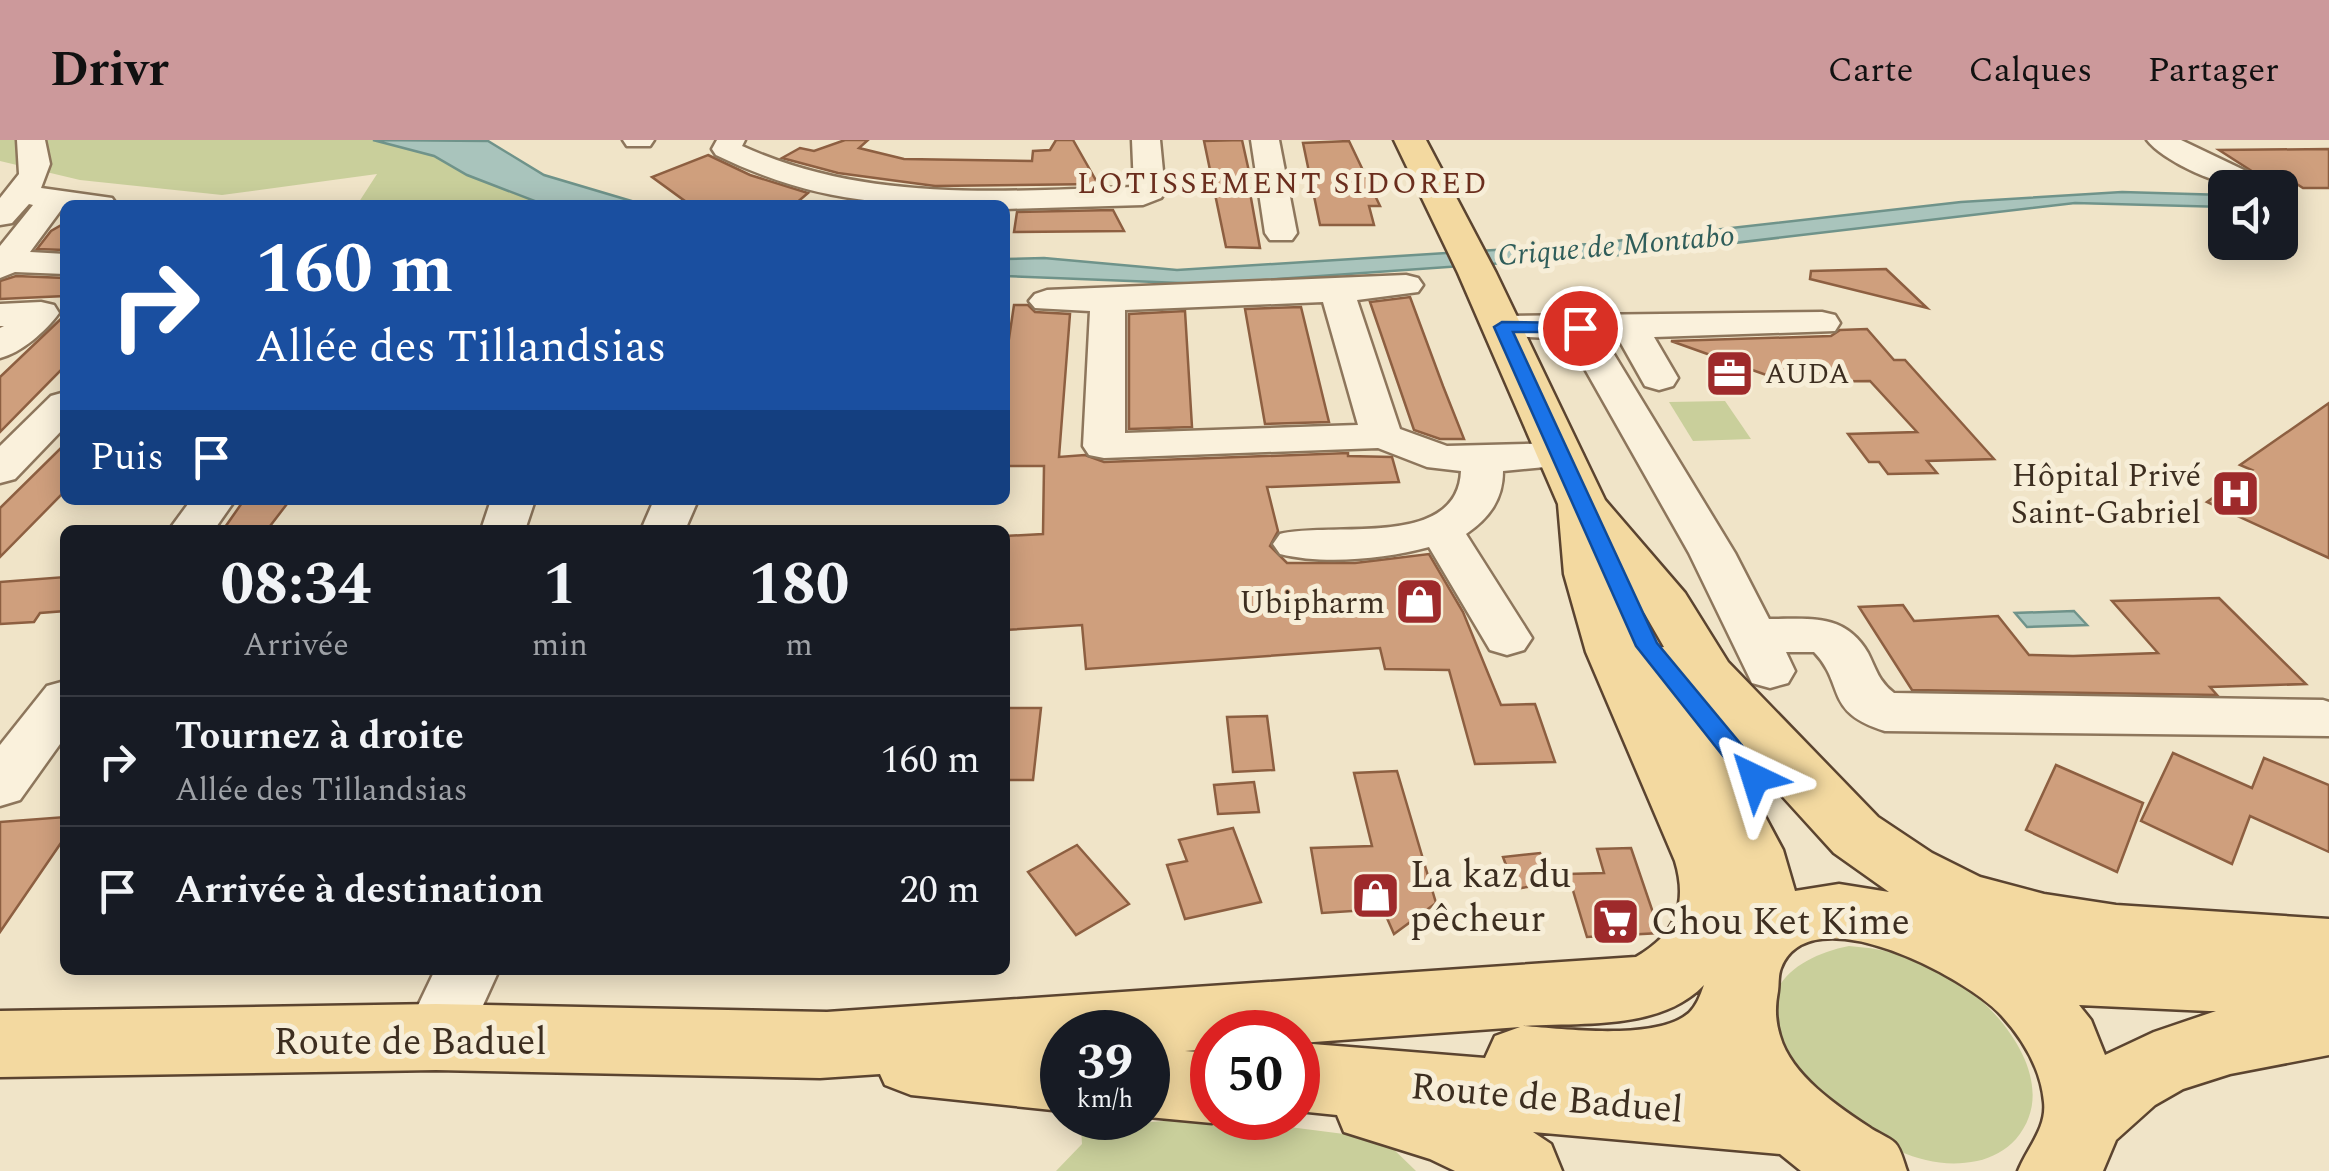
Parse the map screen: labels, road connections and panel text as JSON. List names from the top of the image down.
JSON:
{
  "streets": {
    "main road": ["Route de Baduel"]
  },
  "districts": ["LOTISSEMENT SIDORED"],
  "water": ["Crique de Montabo"],
  "places": {
    "office": ["AUDA"],
    "hospital": ["Hôpital Privé Saint-Gabriel"],
    "shop": ["Ubipharm", "La kaz du pêcheur"],
    "supermarket": ["Chou Ket Kime"]
  },
  "page": {
    "header": "Drivr",
    "nav": ["Carte", "Calques", "Partager"],
    "turn": ["160 m", "Allée des Tillandsias"],
    "then": "Puis",
    "eta": [
      "08:34",
      "Arrivée",
      "1",
      "min",
      "180",
      "m"
    ],
    "list": [
      {
        "name": "Tournez à droite",
        "note": "Allée des Tillandsias",
        "value": "160 m"
      },
      {
        "name": "Arrivée à destination",
        "value": "20 m"
      }
    ],
    "speed": "39 km/h",
    "limit": "50"
  }
}
